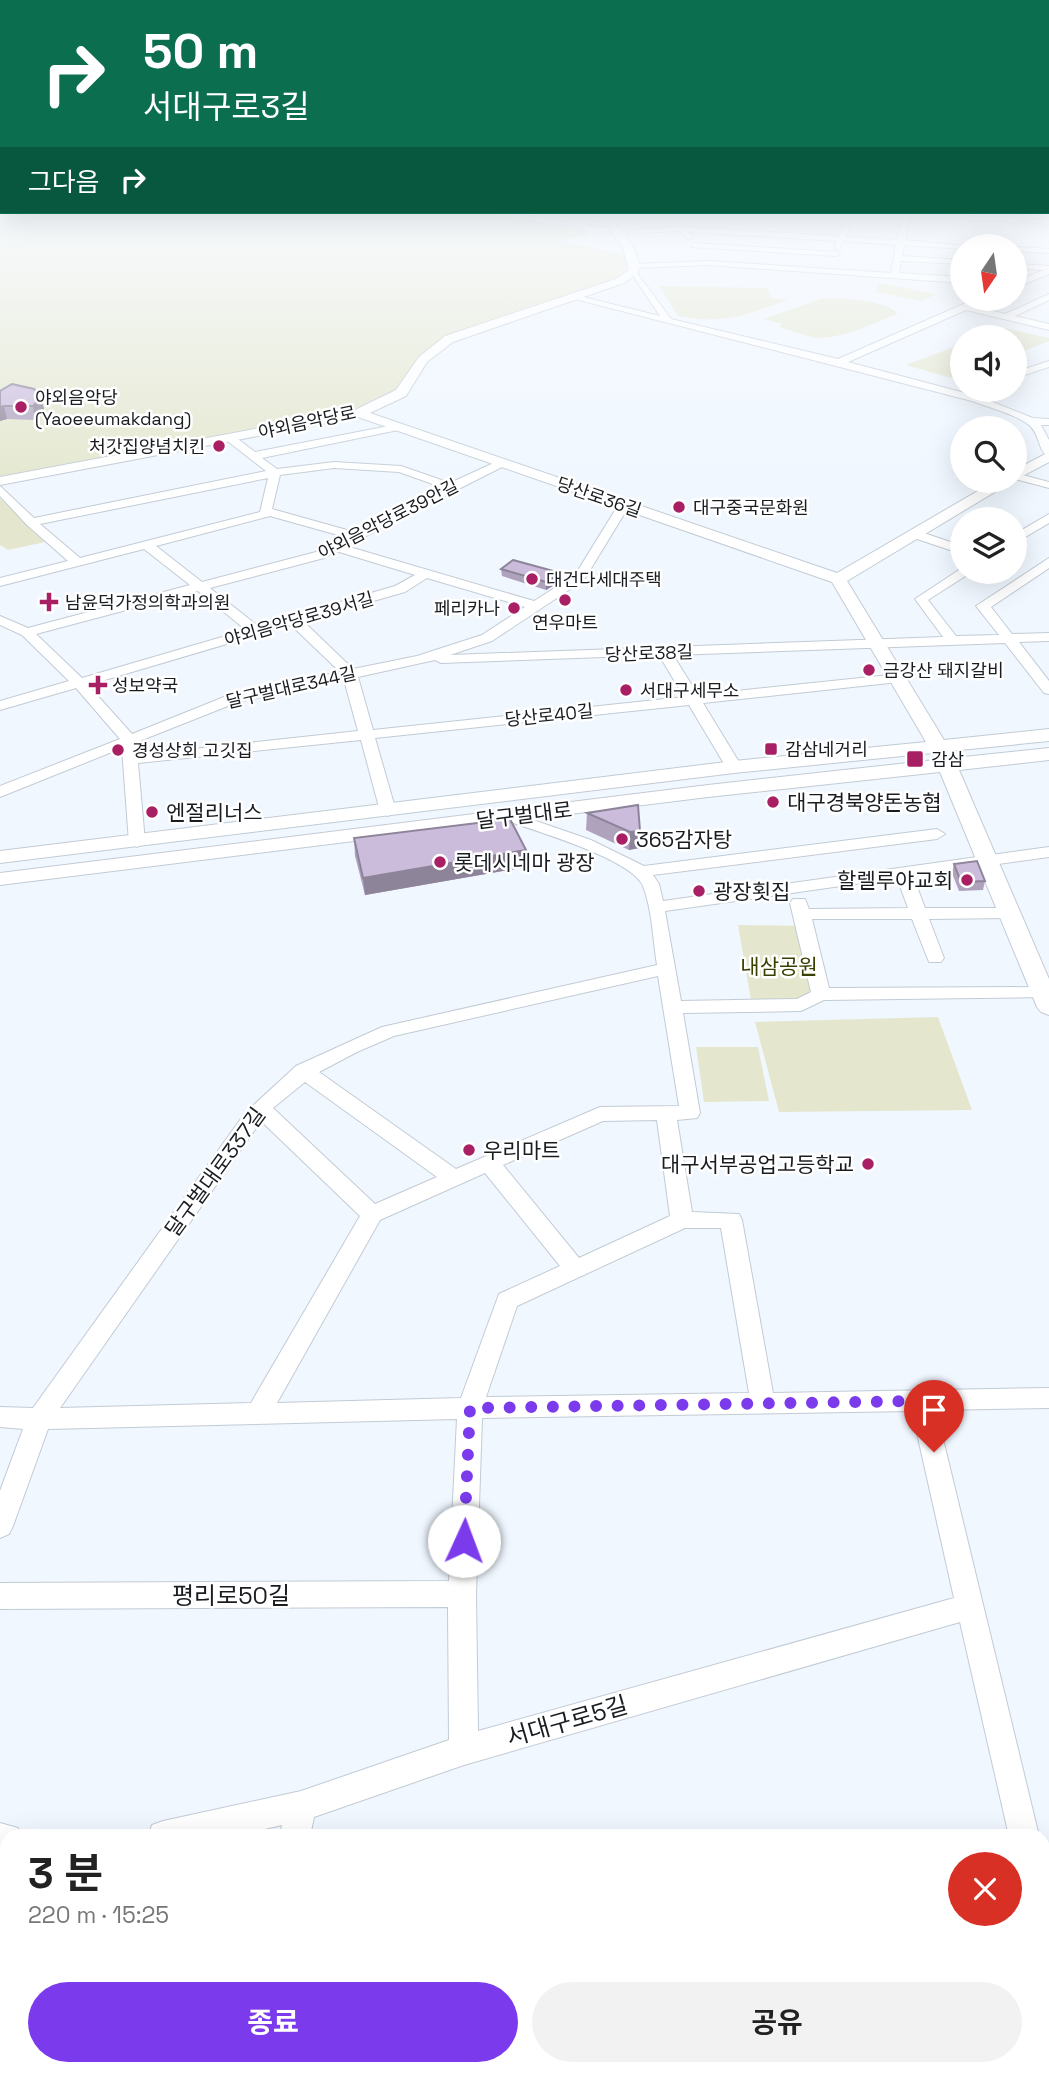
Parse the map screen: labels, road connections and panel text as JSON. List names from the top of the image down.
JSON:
{
  "streets": {
    "main road": ["야외음악당로", "당산로36길", "달구벌대로"],
    "street": [
      "야외음악당로39안길",
      "야외음악당로39서길",
      "당산로38길",
      "달구벌대로344길",
      "당산로40길",
      "달구벌대로337길",
      "평리로50길",
      "서대구로5길"
    ]
  },
  "crossings": [
    ["야외음악당로", "당산로36길"],
    ["당산로36길", "야외음악당로39안길"],
    ["당산로36길", "달구벌대로344길"],
    ["야외음악당로39안길", "야외음악당로39서길"],
    ["당산로38길", "달구벌대로344길"]
  ],
  "parks": ["내삼공원"],
  "places": {
    "other": [
      "야외음악당 (Yaoeeumakdang)",
      "처갓집양념치킨",
      "대구중국문화원",
      "대건다세대주택",
      "연우마트",
      "페리카나",
      "금강산 돼지갈비",
      "서대구세무소",
      "경성상회 고깃집",
      "대구경북양돈농협",
      "엔절리너스",
      "365감자탕",
      "롯데시네마 광장",
      "할렐루야교회",
      "광장횟집",
      "우리마트",
      "대구서부공업고등학교"
    ],
    "health": ["남윤덕가정의학과의원", "성보약국"],
    "transit": ["감삼네거리", "감삼"]
  },
  "north": "bottom",
  "page": {
    "turn": ["50 m", "서대구로3길"],
    "then": "그다음",
    "heading": ["3 분", "220 m · 15:25"],
    "buttons": ["종료", "공유"]
  }
}
